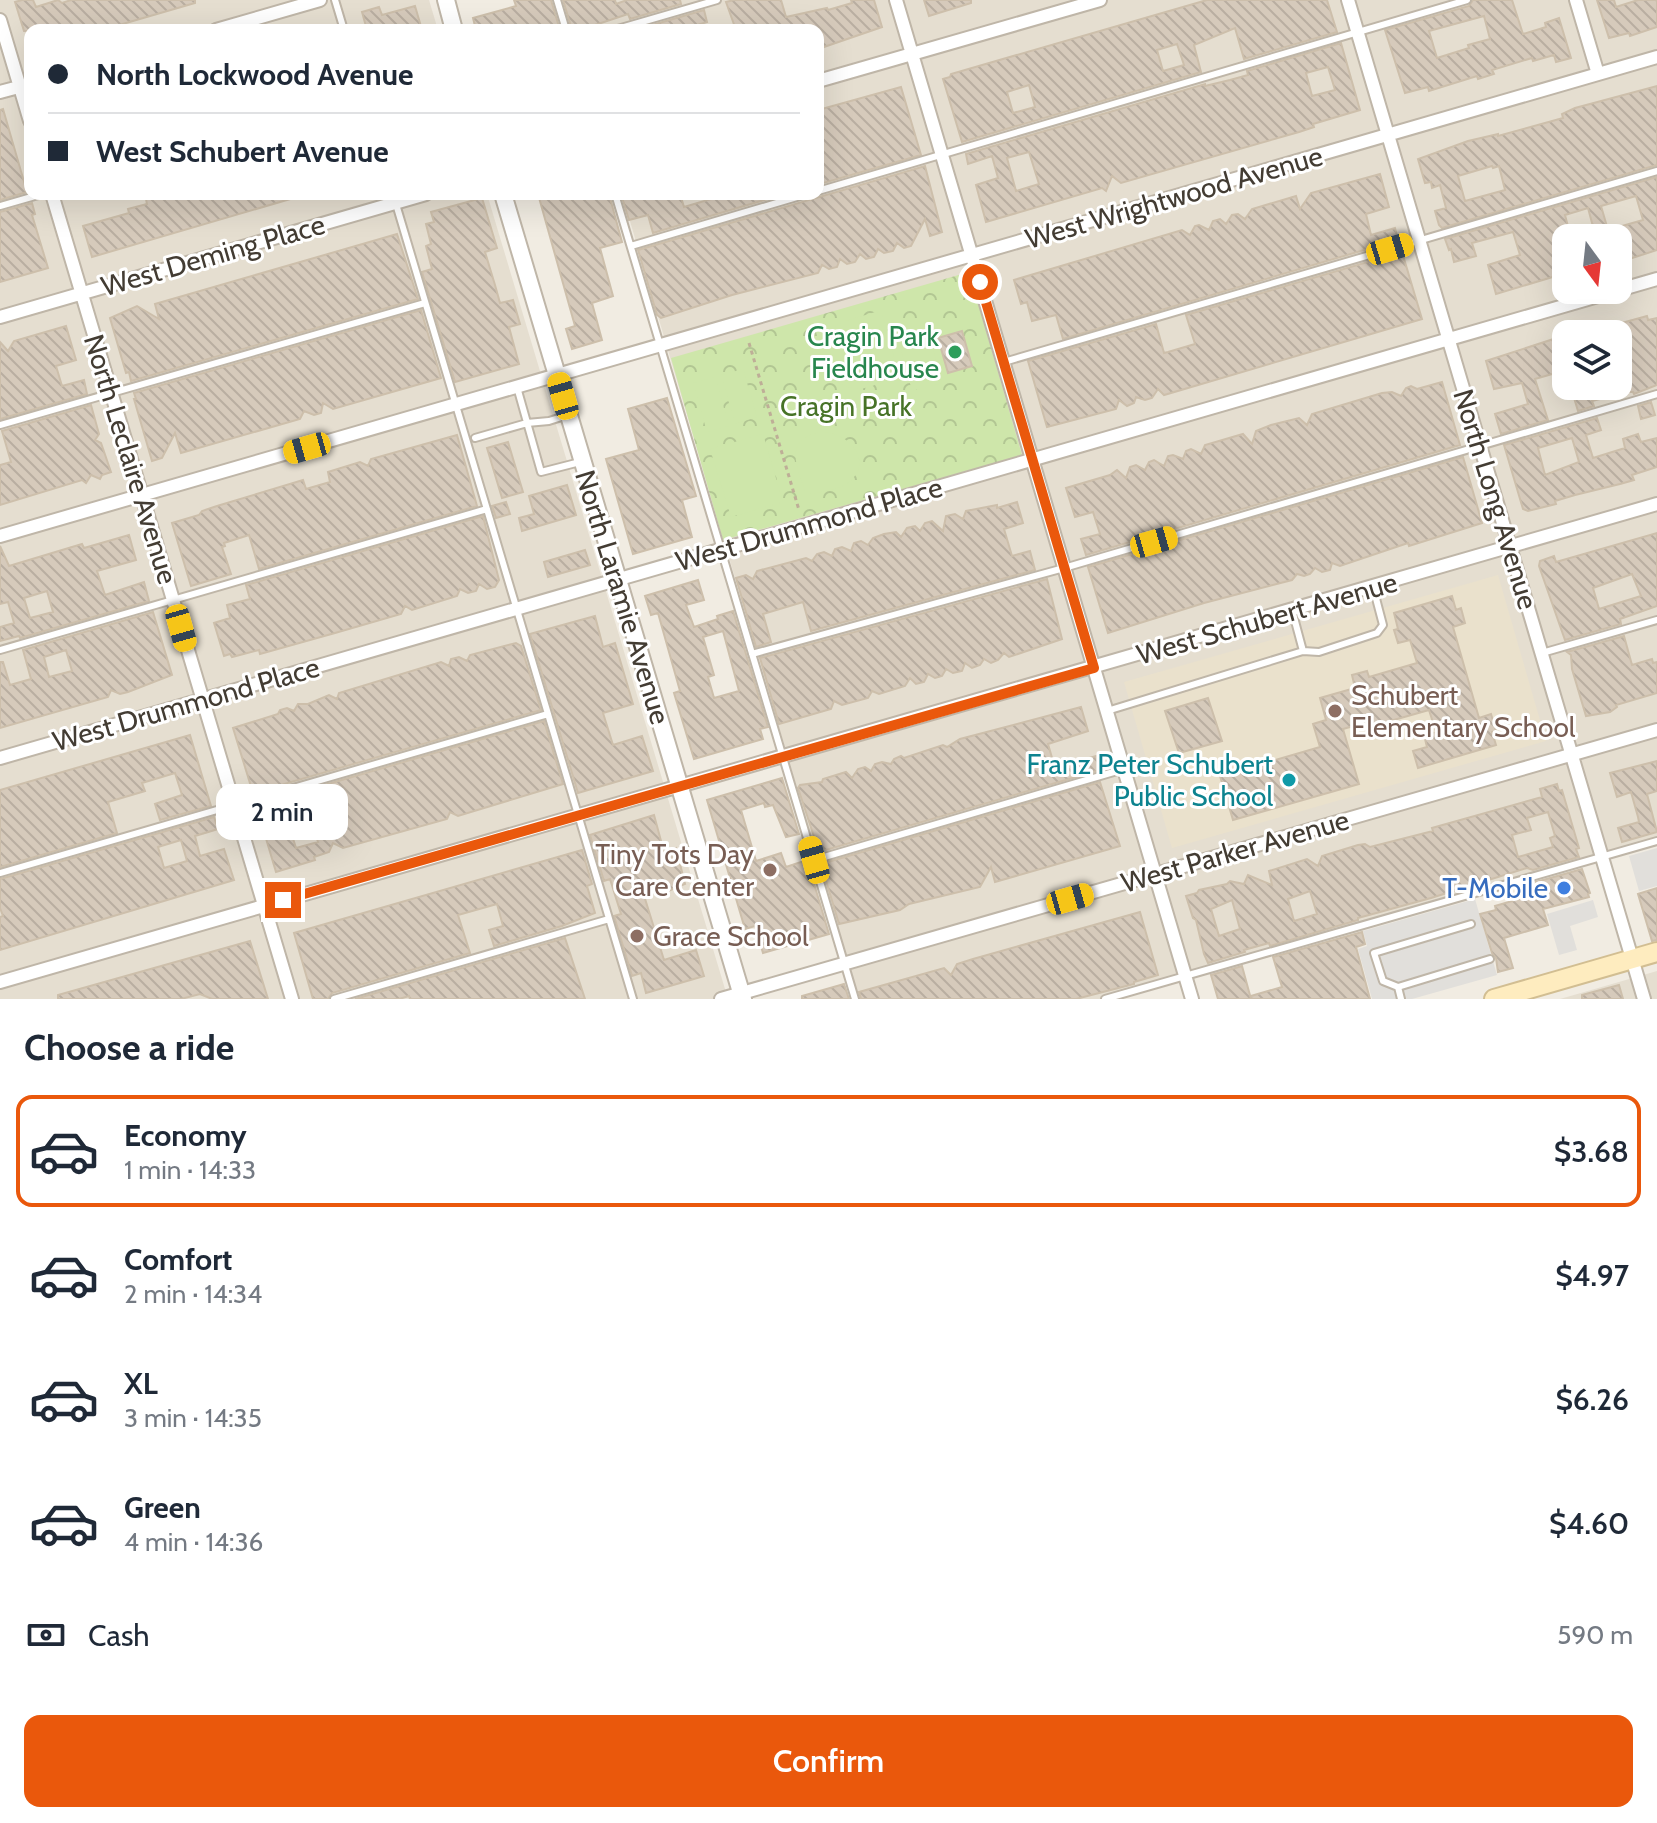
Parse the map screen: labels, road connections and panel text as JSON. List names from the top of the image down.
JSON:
{
  "streets": {
    "street": [
      "West Wrightwood Avenue",
      "West Deming Place",
      "North Leclaire Avenue",
      "North Long Avenue",
      "West Drummond Place",
      "North Laramie Avenue",
      "West Schubert Avenue",
      "West Parker Avenue"
    ]
  },
  "crossings": [
    ["West Wrightwood Avenue", "North Leclaire Avenue"],
    ["West Wrightwood Avenue", "North Long Avenue"],
    ["West Wrightwood Avenue", "North Laramie Avenue"],
    ["West Deming Place", "North Leclaire Avenue"],
    ["North Leclaire Avenue", "West Drummond Place"],
    ["North Leclaire Avenue", "West Schubert Avenue"],
    ["North Long Avenue", "West Drummond Place"],
    ["North Long Avenue", "West Schubert Avenue"],
    ["North Long Avenue", "West Parker Avenue"],
    ["West Drummond Place", "North Laramie Avenue"],
    ["North Laramie Avenue", "West Schubert Avenue"],
    ["North Laramie Avenue", "West Parker Avenue"]
  ],
  "parks": ["Cragin Park"],
  "places": [
    "Cragin Park Fieldhouse",
    "Schubert Elementary School",
    "Franz Peter Schubert Public School",
    "Tiny Tots Day Care Center",
    "T-Mobile",
    "Grace School"
  ],
  "north": "bottom",
  "page": {
    "banner": ["North Lockwood Avenue", "West Schubert Avenue"],
    "bubble": "2 min",
    "heading": "Choose a ride",
    "list": [
      {
        "name": "Economy",
        "note": "1 min · 14:33",
        "value": "$3.68"
      },
      {
        "name": "Comfort",
        "note": "2 min · 14:34",
        "value": "$4.97"
      },
      {
        "name": "XL",
        "note": "3 min · 14:35",
        "value": "$6.26"
      },
      {
        "name": "Green",
        "note": "4 min · 14:36",
        "value": "$4.60"
      }
    ],
    "pay": ["Cash", "590 m"],
    "buttons": "Confirm"
  }
}
